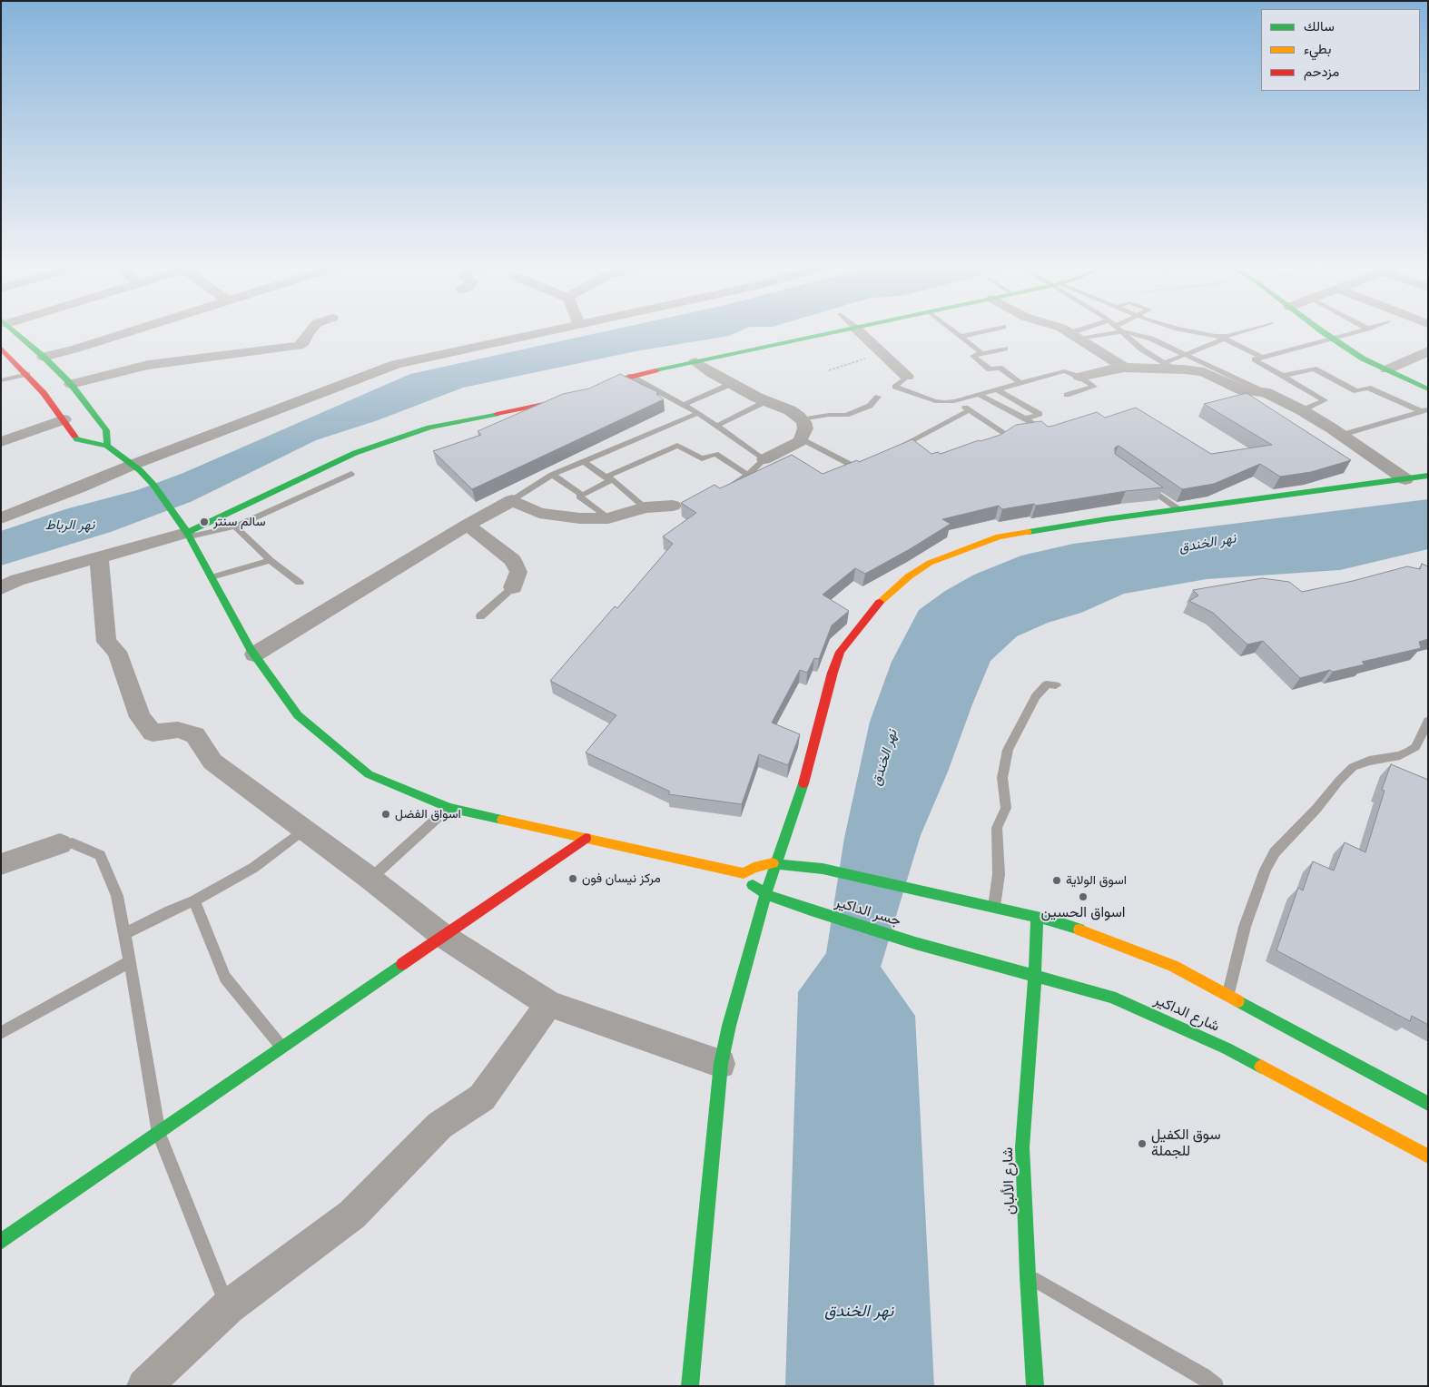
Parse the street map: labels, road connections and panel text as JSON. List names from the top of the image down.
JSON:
{
  "streets": {
    "main road": ["جسر الداكير", "شارع الداكير", "شارع الألبان"]
  },
  "crossings": [
    ["جسر الداكير", "شارع الداكير"],
    ["شارع الداكير", "شارع الألبان"]
  ],
  "water": ["نهر الرباط", "نهر الخندق"],
  "places": [
    "سالم سنتر",
    "اسواق الفضل",
    "مركز نيسان فون",
    "اسوق الولاية",
    "اسواق الحسين",
    "سوق الكفيل للجملة"
  ],
  "legend": ["سالك", "بطيء", "مزدحم"]
}
